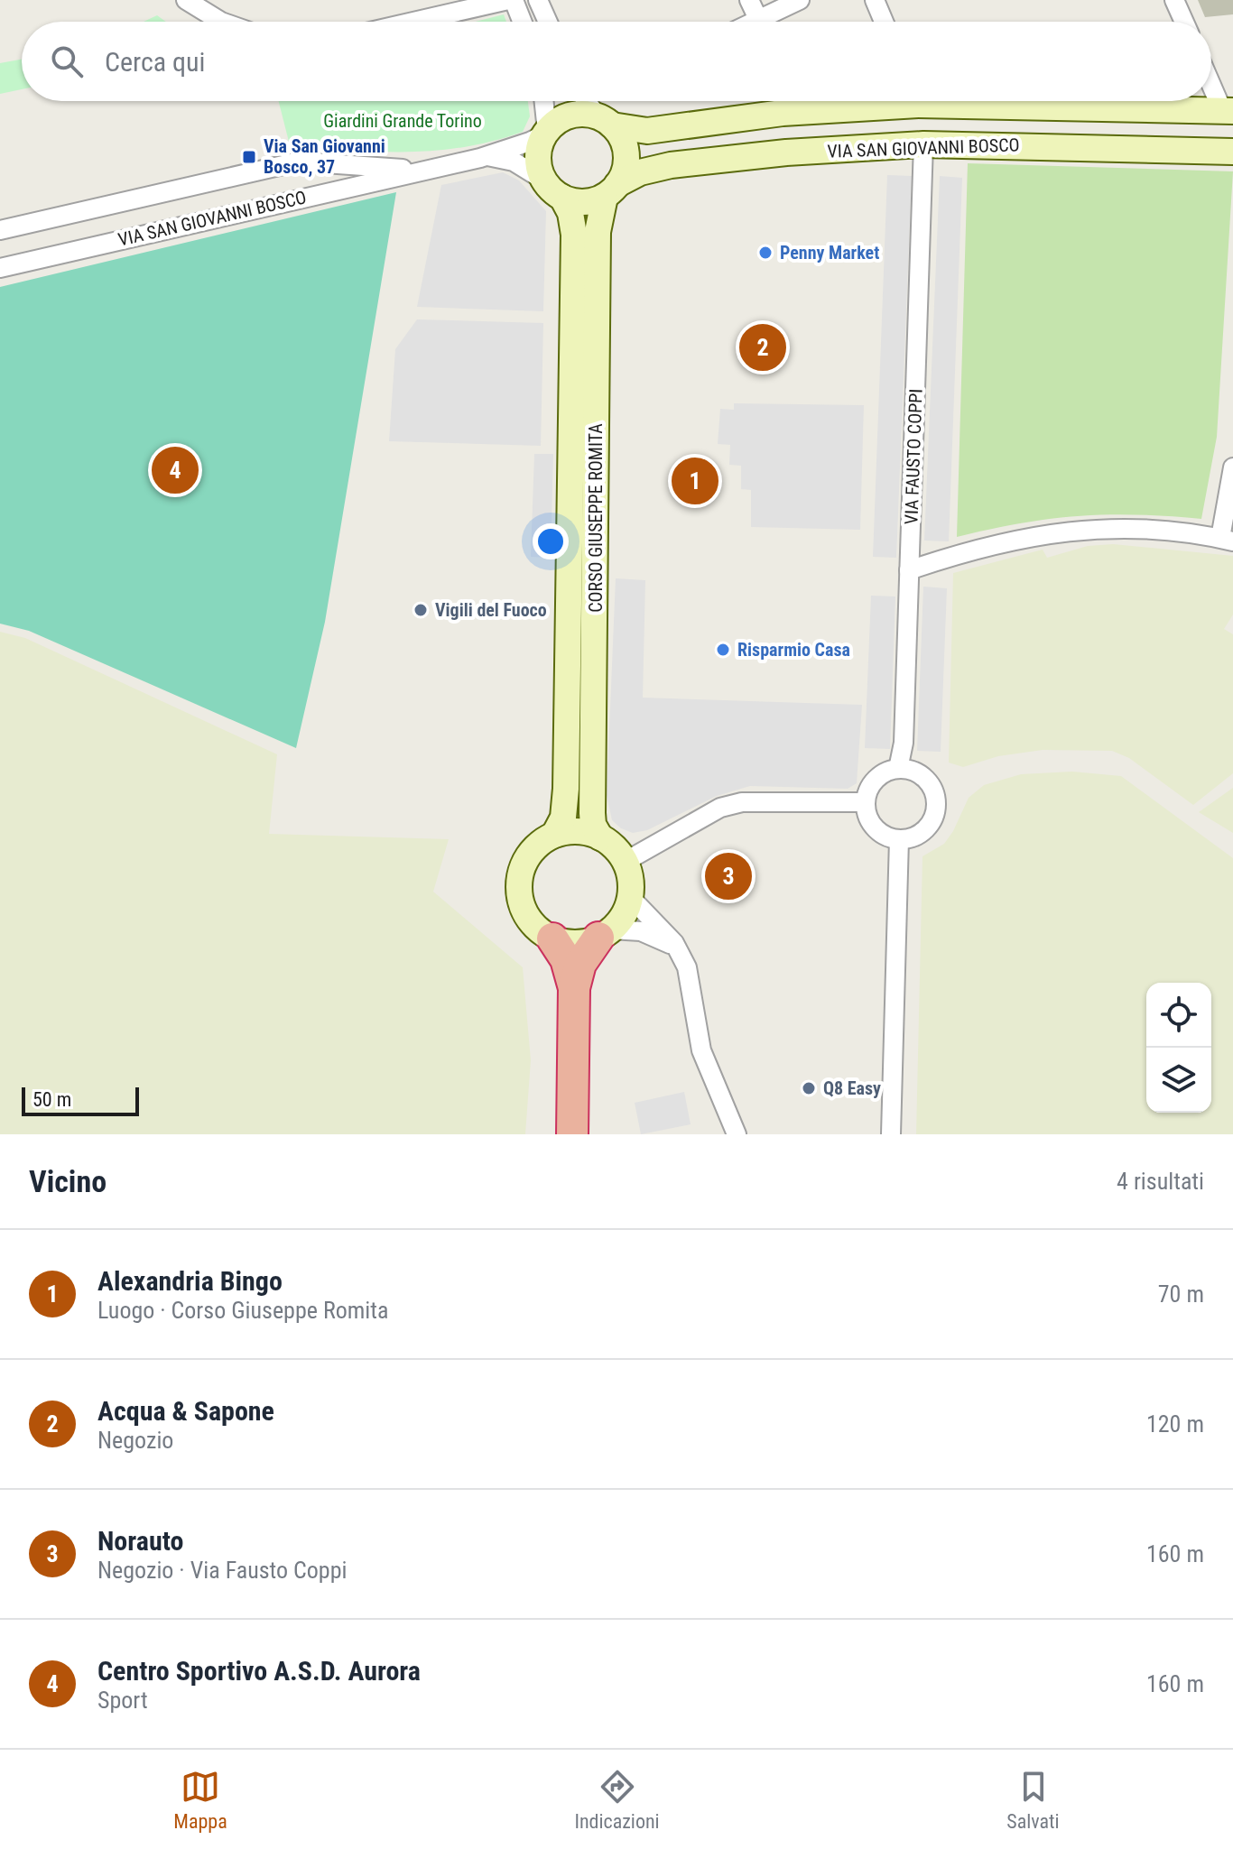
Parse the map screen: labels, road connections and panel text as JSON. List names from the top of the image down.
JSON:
{
  "streets": {
    "main road": ["VIA SAN GIOVANNI BOSCO", "CORSO GIUSEPPE ROMITA"],
    "street": ["VIA FAUSTO COPPI"]
  },
  "crossings": [
    ["VIA SAN GIOVANNI BOSCO", "VIA FAUSTO COPPI"],
    ["VIA SAN GIOVANNI BOSCO", "CORSO GIUSEPPE ROMITA"]
  ],
  "parks": ["Giardini Grande Torino"],
  "places": {
    "transit": ["Via San Giovanni Bosco, 37"],
    "other": [
      "Penny Market",
      "Vigili del Fuoco",
      "Risparmio Casa",
      "Q8 Easy"
    ]
  },
  "scale_bar": "50 m",
  "page": {
    "search": "Cerca qui",
    "pins": [
      "2",
      "4",
      "1",
      "3"
    ],
    "scale": "50 m",
    "heading": ["Vicino", "4 risultati"],
    "list": [
      {
        "mark": "1",
        "name": "Alexandria Bingo",
        "note": "Luogo · Corso Giuseppe Romita",
        "value": "70 m"
      },
      {
        "mark": "2",
        "name": "Acqua & Sapone",
        "note": "Negozio",
        "value": "120 m"
      },
      {
        "mark": "3",
        "name": "Norauto",
        "note": "Negozio · Via Fausto Coppi",
        "value": "160 m"
      },
      {
        "mark": "4",
        "name": "Centro Sportivo A.S.D. Aurora",
        "note": "Sport",
        "value": "160 m"
      }
    ],
    "nav": ["Mappa", "Indicazioni", "Salvati"]
  }
}
